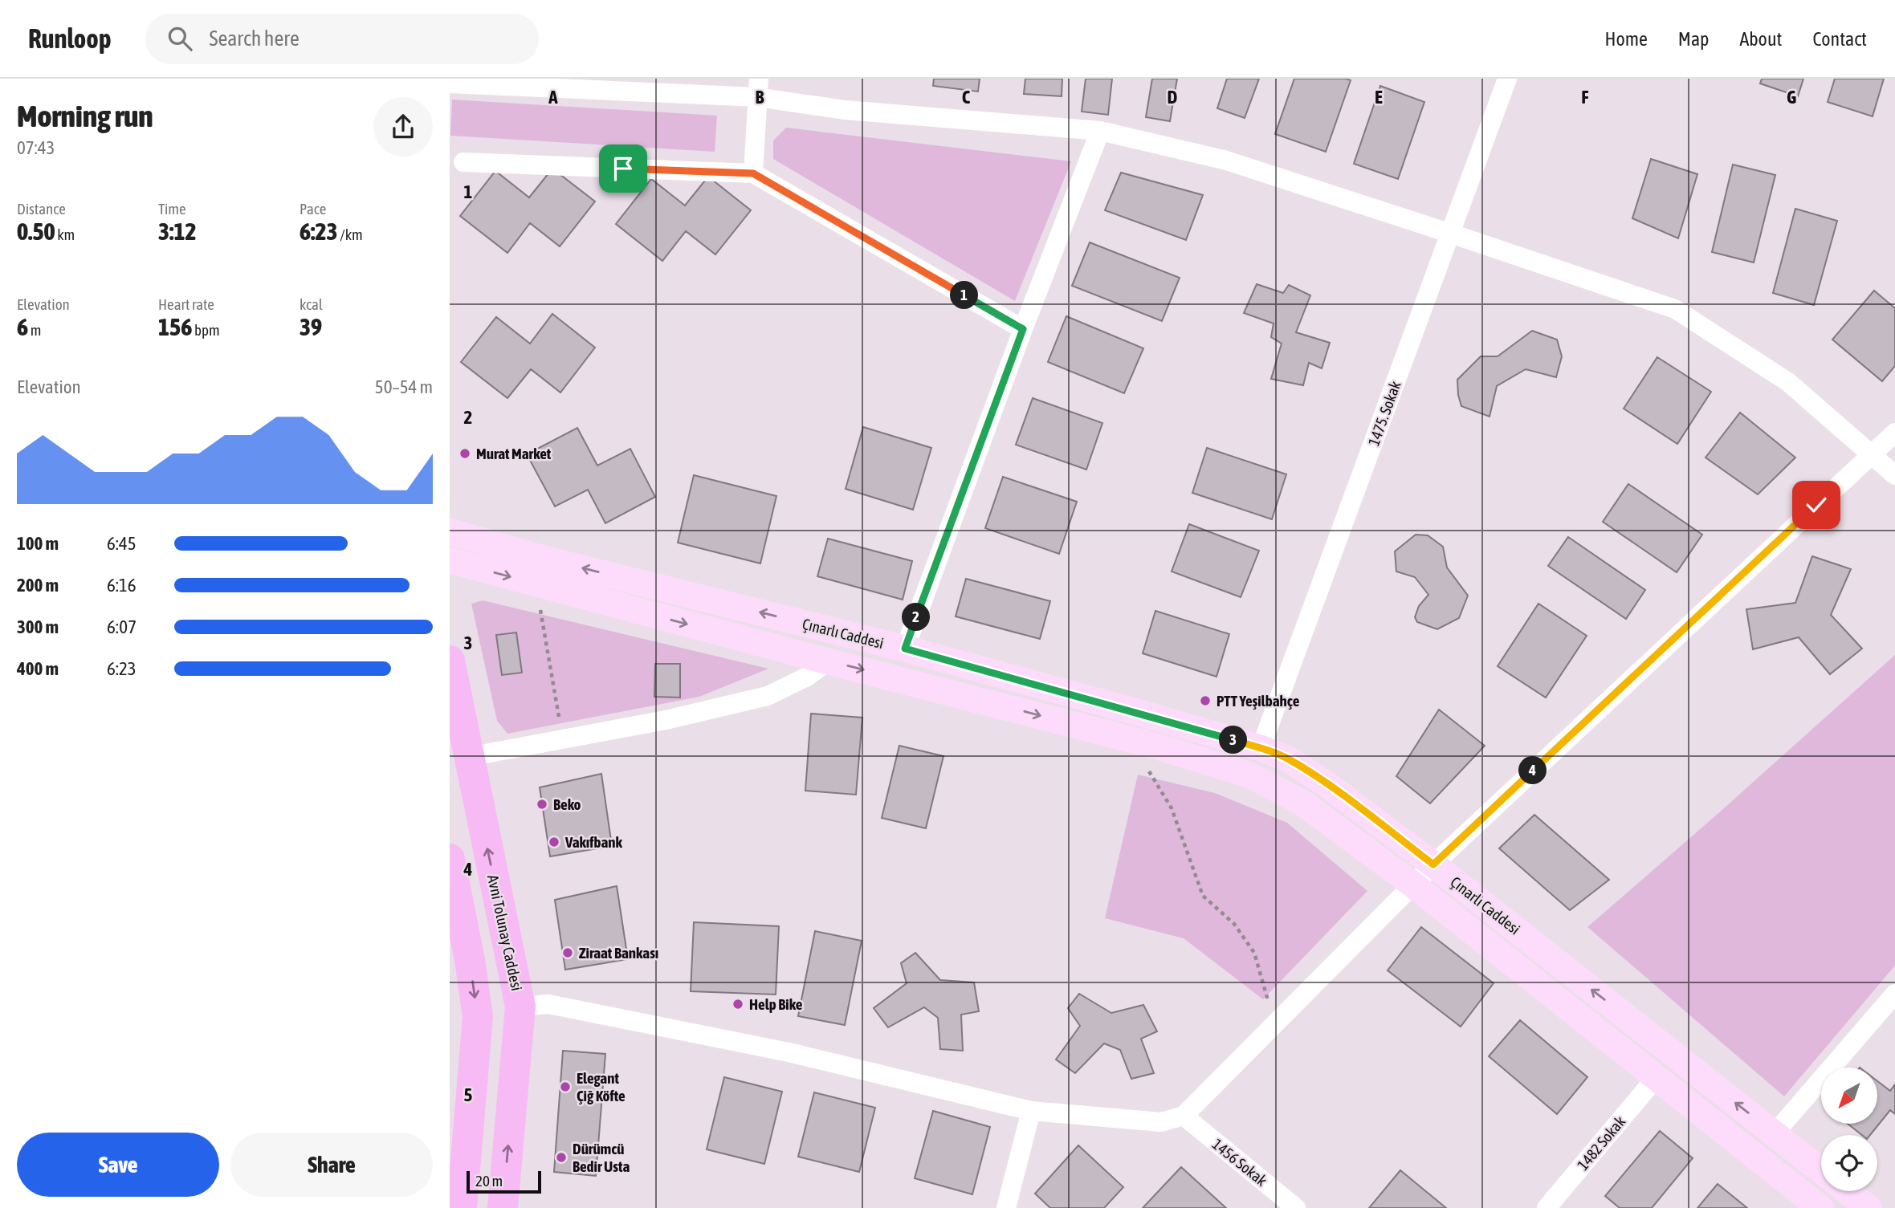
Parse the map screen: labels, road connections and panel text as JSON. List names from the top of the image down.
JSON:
{
  "streets": {
    "main road": ["Çınarlı Caddesi", "Avni Tolunay Caddesi"],
    "street": ["1475. Sokak", "1482 Sokak", "1456 Sokak"]
  },
  "crossings": [
    ["1475. Sokak", "Çınarlı Caddesi"],
    ["Çınarlı Caddesi", "1482 Sokak"]
  ],
  "places": [
    "Murat Market",
    "PTT Yeşilbahçe",
    "Beko",
    "Vakıfbank",
    "Ziraat Bankası",
    "Help Bike",
    "Elegant Çiğ Köfte",
    "Dürümcü Bedir Usta"
  ],
  "scale_bar": "20 m",
  "north": "bottom left",
  "page": {
    "header": "Runloop",
    "search": "Search here",
    "nav": [
      "Home",
      "Map",
      "About",
      "Contact"
    ],
    "heading": ["Morning run", "07:43"],
    "stats": [
      ["Distance", "0.50 km"],
      ["Time", "3:12"],
      ["Pace", "6:23 /km"],
      ["Elevation", "6 m"],
      ["Heart rate", "156 bpm"],
      ["kcal", "39"]
    ],
    "pins": [
      "1",
      "2",
      "3",
      "4"
    ],
    "chart": ["Elevation", "50–54 m"],
    "list": [
      {
        "name": "100 m",
        "note": "6:45"
      },
      {
        "name": "200 m",
        "note": "6:16"
      },
      {
        "name": "300 m",
        "note": "6:07"
      },
      {
        "name": "400 m",
        "note": "6:23"
      }
    ],
    "buttons": ["Save", "Share"],
    "scale": "20 m"
  },
  "grid": {
    "columns": [
      "A",
      "B",
      "C",
      "D",
      "E",
      "F",
      "G"
    ],
    "rows": [
      "1",
      "2",
      "3",
      "4",
      "5"
    ]
  }
}
